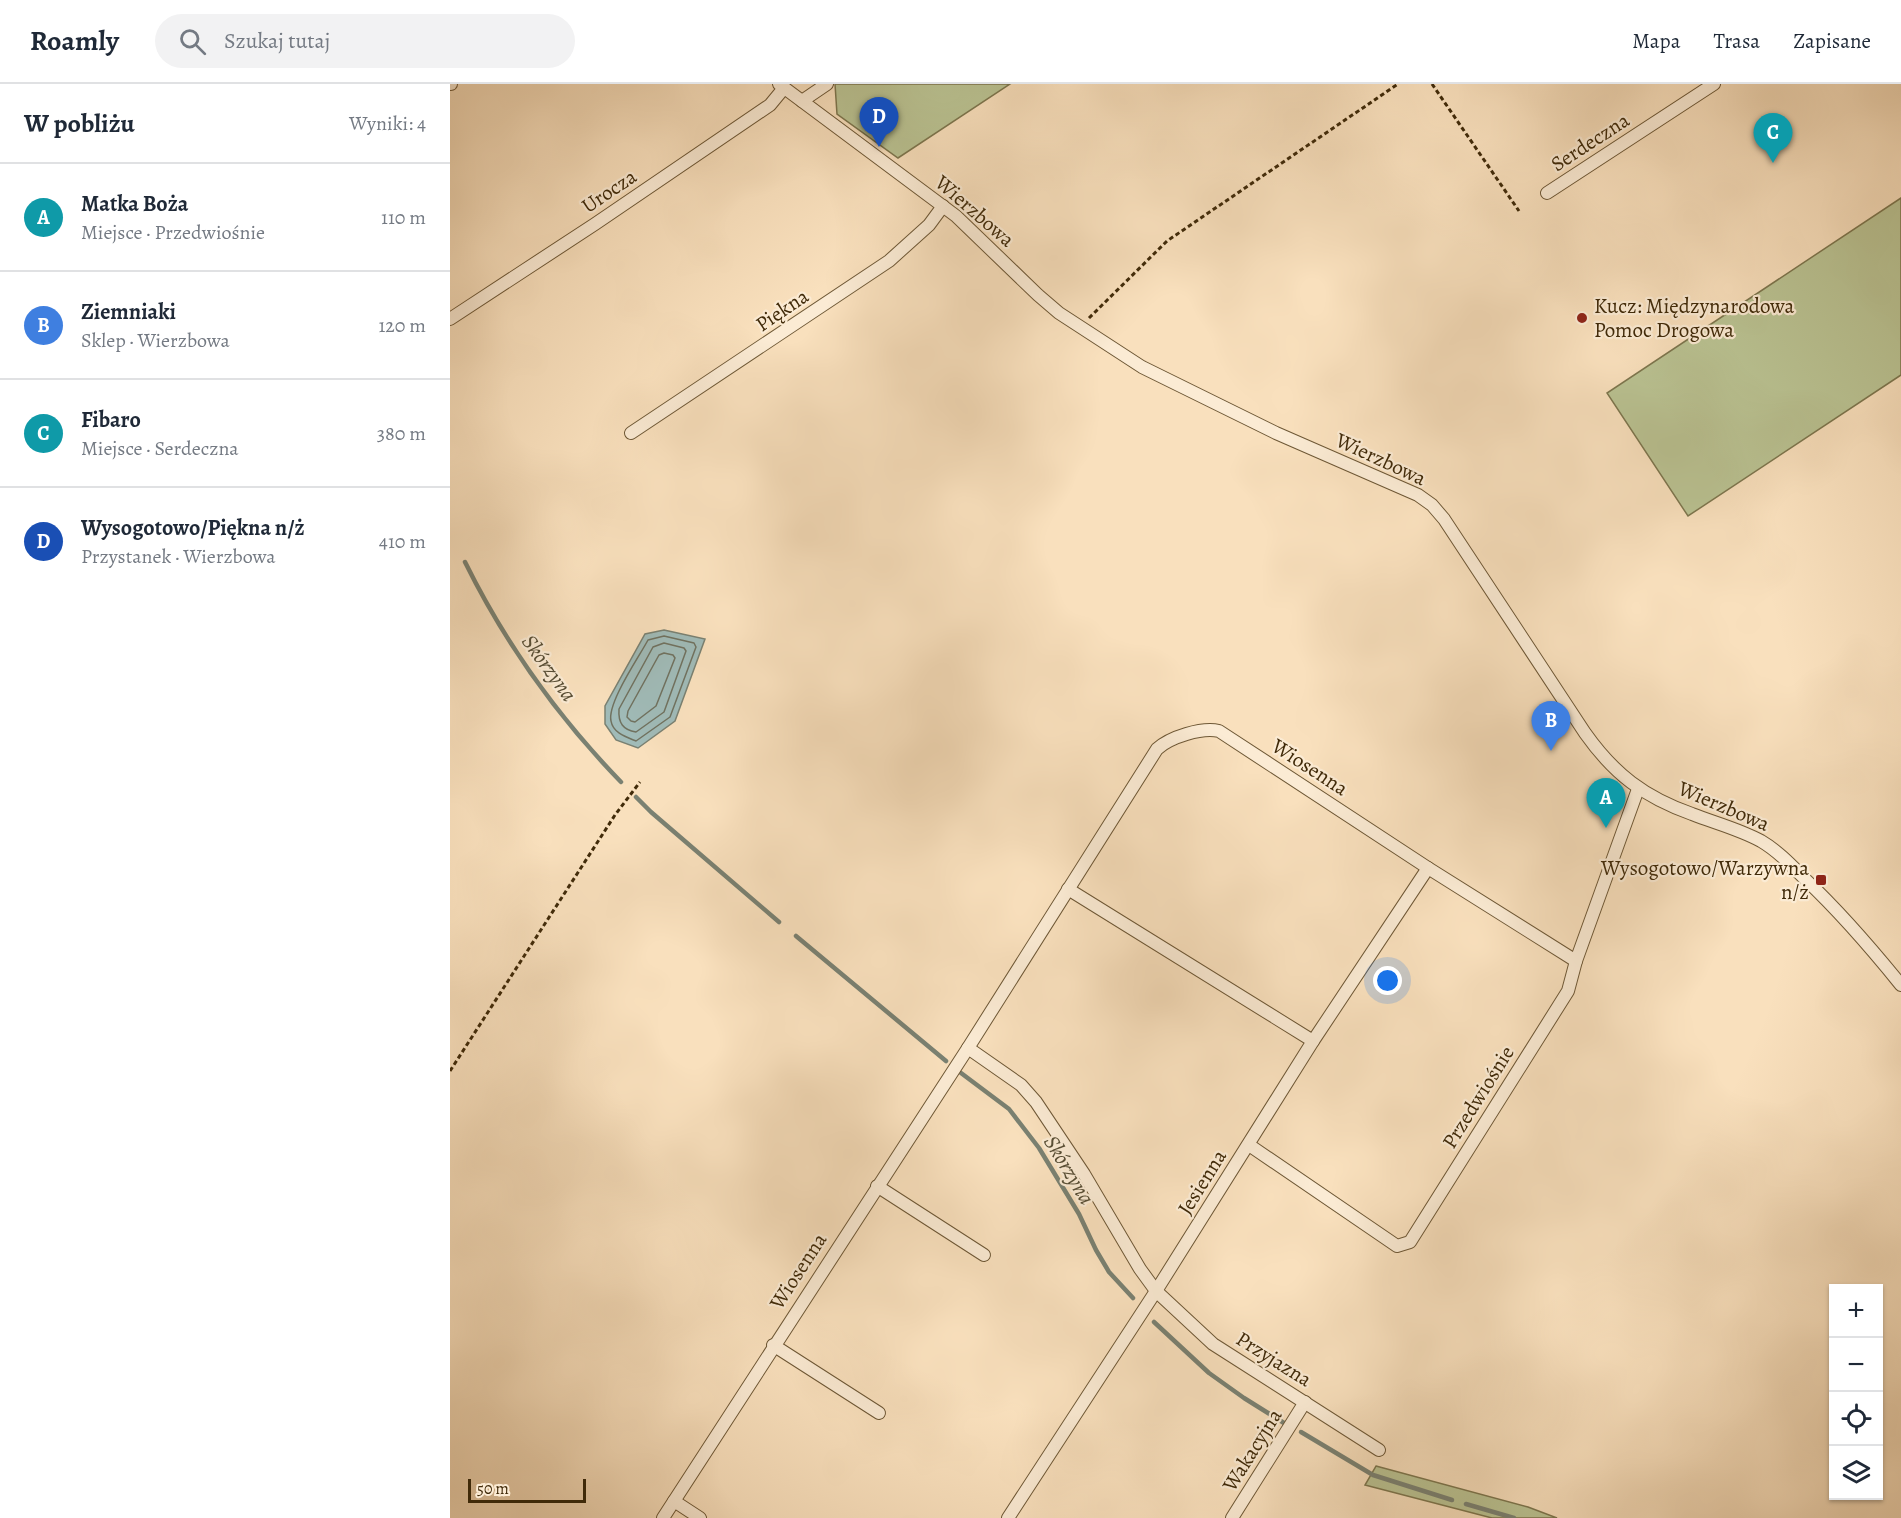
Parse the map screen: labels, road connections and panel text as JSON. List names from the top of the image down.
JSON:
{
  "streets": {
    "street": [
      "Serdeczna",
      "Urocza",
      "Wierzbowa",
      "Piękna",
      "Wiosenna",
      "Przedwiośnie",
      "Jesienna",
      "Przyjazna",
      "Wakacyjna"
    ]
  },
  "crossings": [
    ["Urocza", "Wierzbowa"],
    ["Wierzbowa", "Piękna"],
    ["Wierzbowa", "Przedwiośnie"],
    ["Wiosenna", "Przedwiośnie"],
    ["Wiosenna", "Jesienna"],
    ["Przedwiośnie", "Jesienna"],
    ["Jesienna", "Przyjazna"],
    ["Przyjazna", "Wakacyjna"]
  ],
  "water": ["Skórzyna"],
  "places": {
    "other": ["Kucz: Międzynarodowa Pomoc Drogowa"],
    "transit": ["Wysogotowo/Warzywna n/ż"]
  },
  "scale_bar": "50 m",
  "page": {
    "header": "Roamly",
    "search": "Szukaj tutaj",
    "nav": ["Mapa", "Trasa", "Zapisane"],
    "heading": ["W pobliżu", "Wyniki: 4"],
    "pins": [
      "D",
      "C",
      "B",
      "A"
    ],
    "list": [
      {
        "mark": "A",
        "name": "Matka Boża",
        "note": "Miejsce · Przedwiośnie",
        "value": "110 m"
      },
      {
        "mark": "B",
        "name": "Ziemniaki",
        "note": "Sklep · Wierzbowa",
        "value": "120 m"
      },
      {
        "mark": "C",
        "name": "Fibaro",
        "note": "Miejsce · Serdeczna",
        "value": "380 m"
      },
      {
        "mark": "D",
        "name": "Wysogotowo/Piękna n/ż",
        "note": "Przystanek · Wierzbowa",
        "value": "410 m"
      }
    ],
    "map_buttons": ["+", "−"],
    "scale": "50 m"
  }
}
